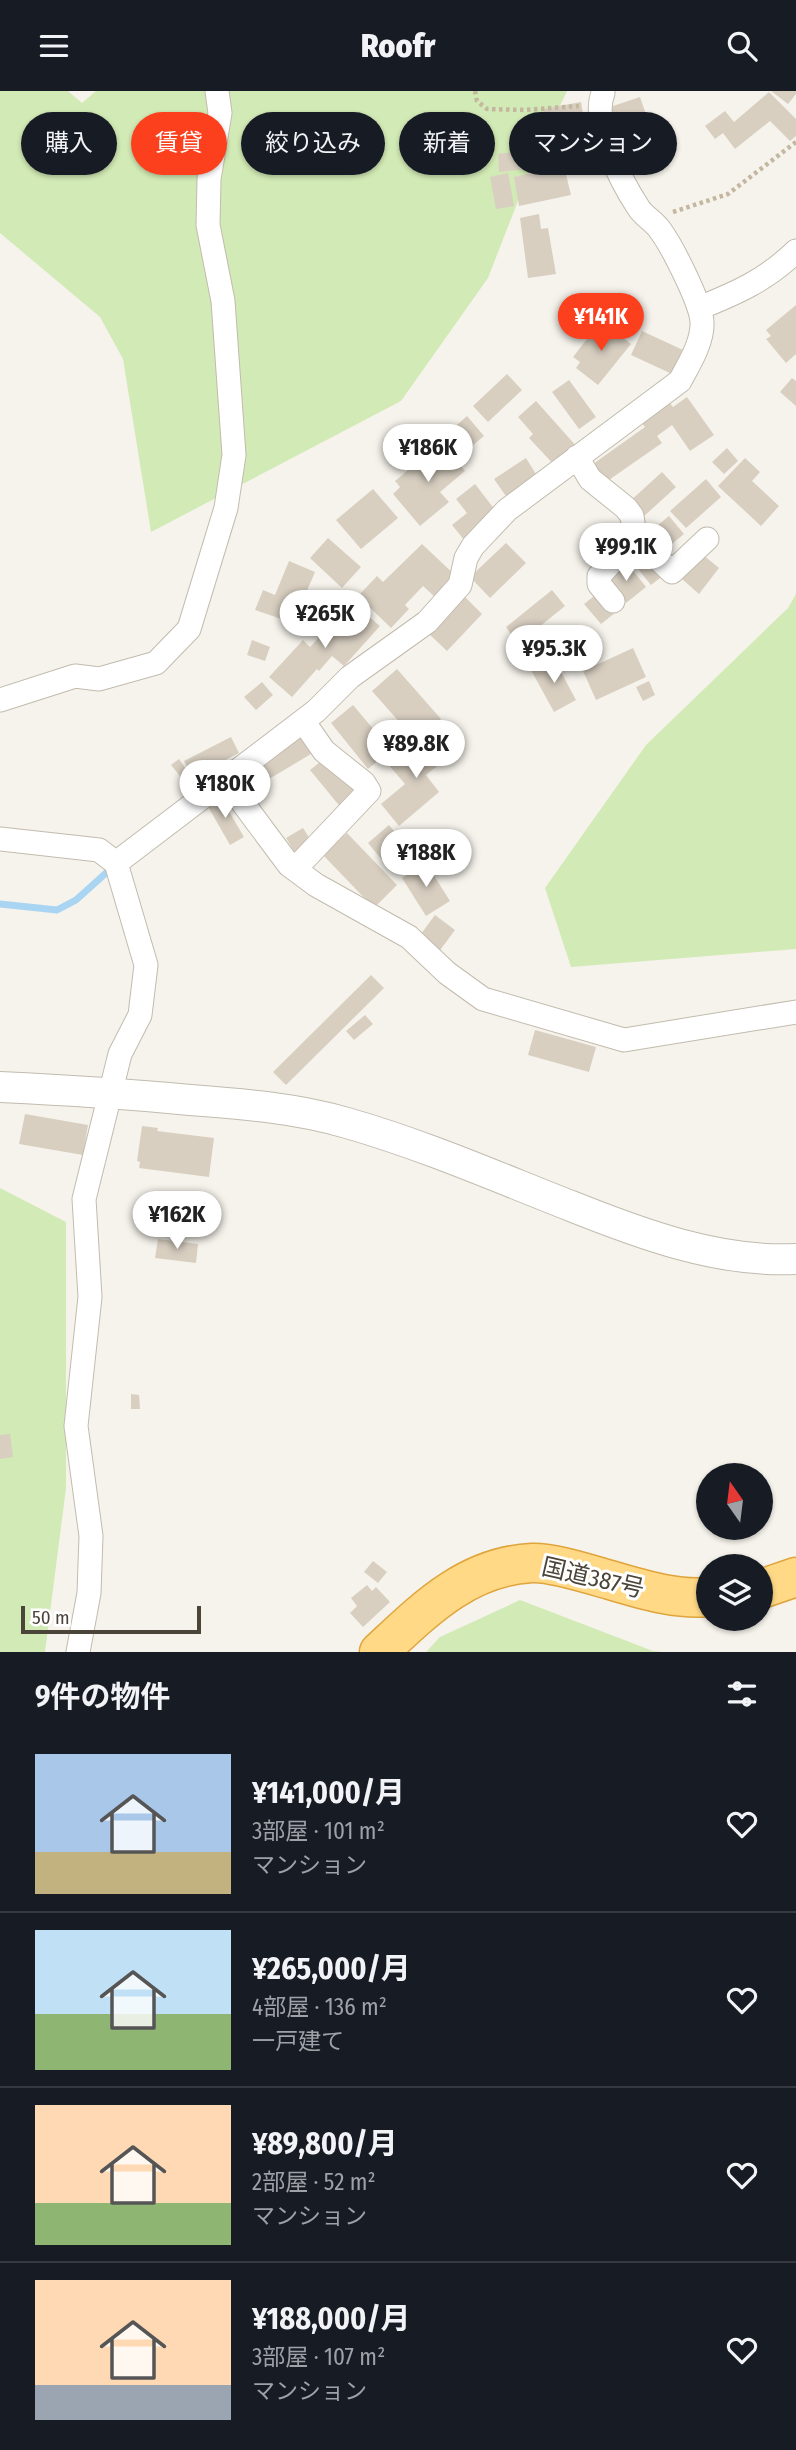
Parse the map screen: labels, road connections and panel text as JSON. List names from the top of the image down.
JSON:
{
  "streets": {
    "highway": ["国道387号"]
  },
  "scale_bar": "50 m",
  "north": "top",
  "page": {
    "header": "Roofr",
    "chip": [
      "購入",
      "賃貸",
      "絞り込み",
      "新着",
      "マンション"
    ],
    "price": [
      "¥141K",
      "¥186K",
      "¥99.1K",
      "¥265K",
      "¥95.3K",
      "¥89.8K",
      "¥180K",
      "¥188K",
      "¥162K"
    ],
    "scale": "50 m",
    "heading": "9件の物件",
    "list": [
      {
        "name": "¥141,000/月",
        "note": "3部屋 · 101 m² · マンション"
      },
      {
        "name": "¥265,000/月",
        "note": "4部屋 · 136 m² · 一戸建て"
      },
      {
        "name": "¥89,800/月",
        "note": "2部屋 · 52 m² · マンション"
      },
      {
        "name": "¥188,000/月",
        "note": "3部屋 · 107 m² · マンション"
      }
    ]
  }
}
